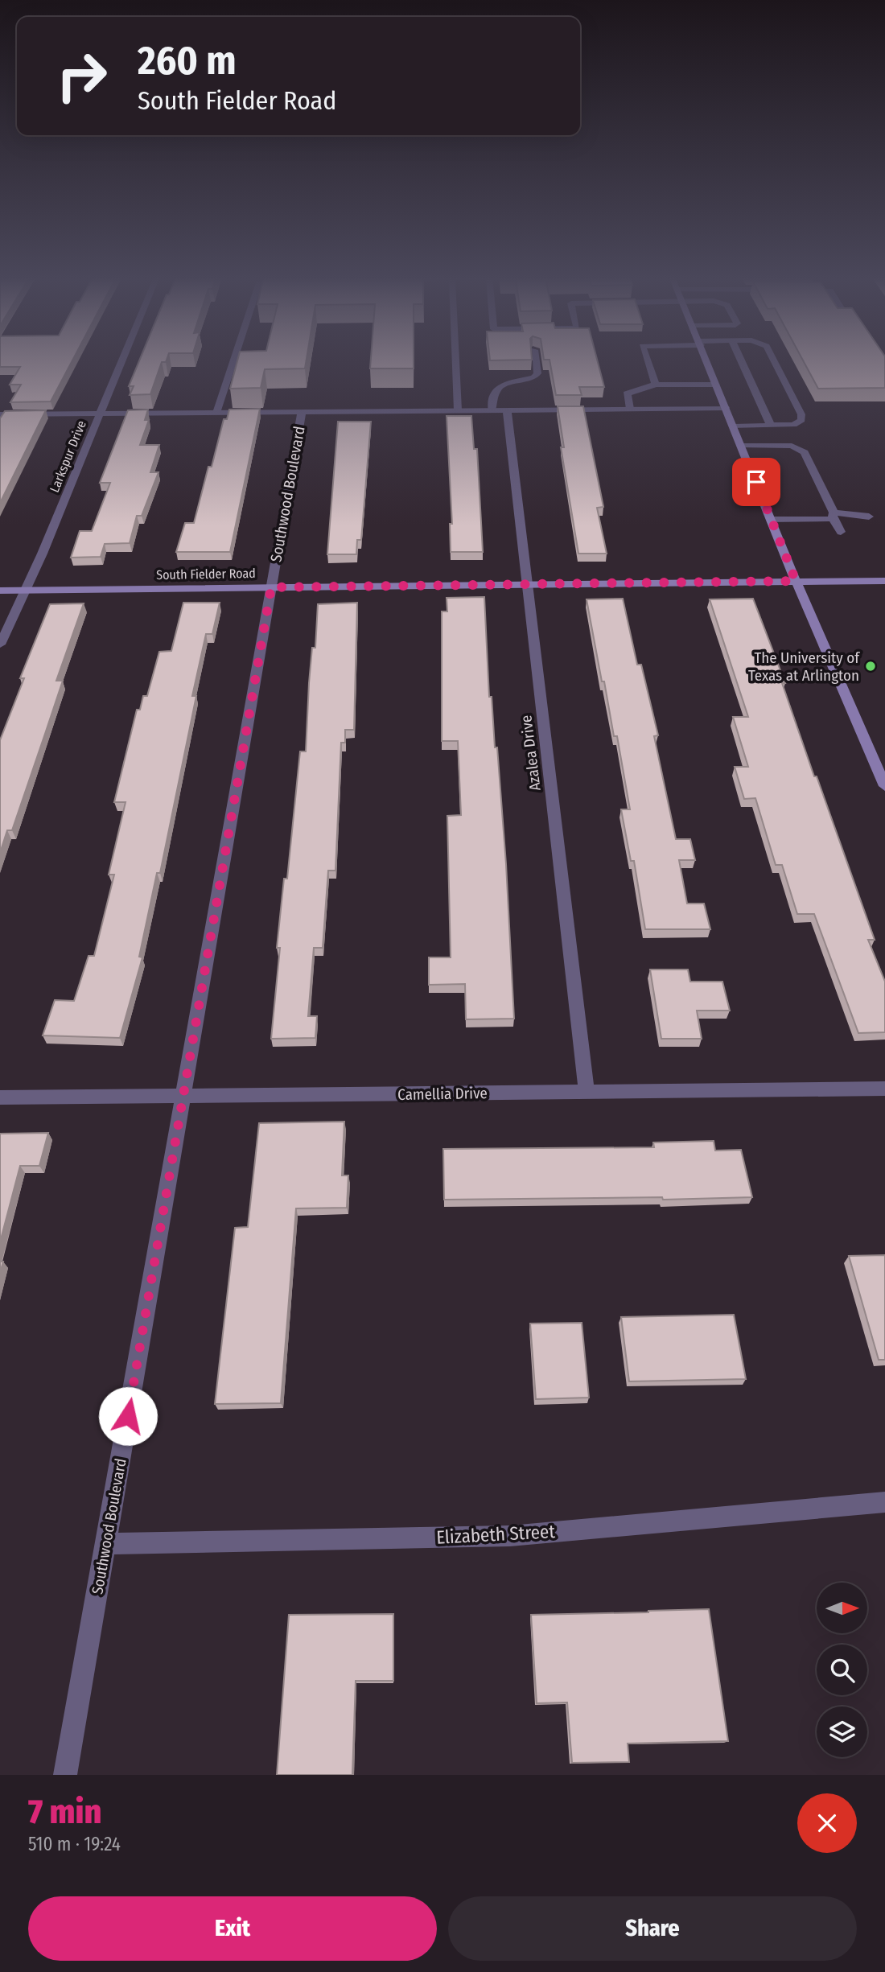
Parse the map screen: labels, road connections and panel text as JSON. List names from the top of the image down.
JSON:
{
  "streets": {
    "main road": ["South Fielder Road"],
    "street": [
      "Larkspur Drive",
      "Southwood Boulevard",
      "Azalea Drive",
      "Camellia Drive",
      "Elizabeth Street"
    ]
  },
  "crossings": [
    ["Larkspur Drive", "South Fielder Road"],
    ["Southwood Boulevard", "South Fielder Road"],
    ["Southwood Boulevard", "Camellia Drive"],
    ["Southwood Boulevard", "Elizabeth Street"],
    ["South Fielder Road", "Azalea Drive"],
    ["Azalea Drive", "Camellia Drive"]
  ],
  "places": ["The University of Texas at Arlington"],
  "north": "right",
  "page": {
    "turn": ["260 m", "South Fielder Road"],
    "heading": ["7 min", "510 m · 19:24"],
    "buttons": ["Exit", "Share"]
  }
}
